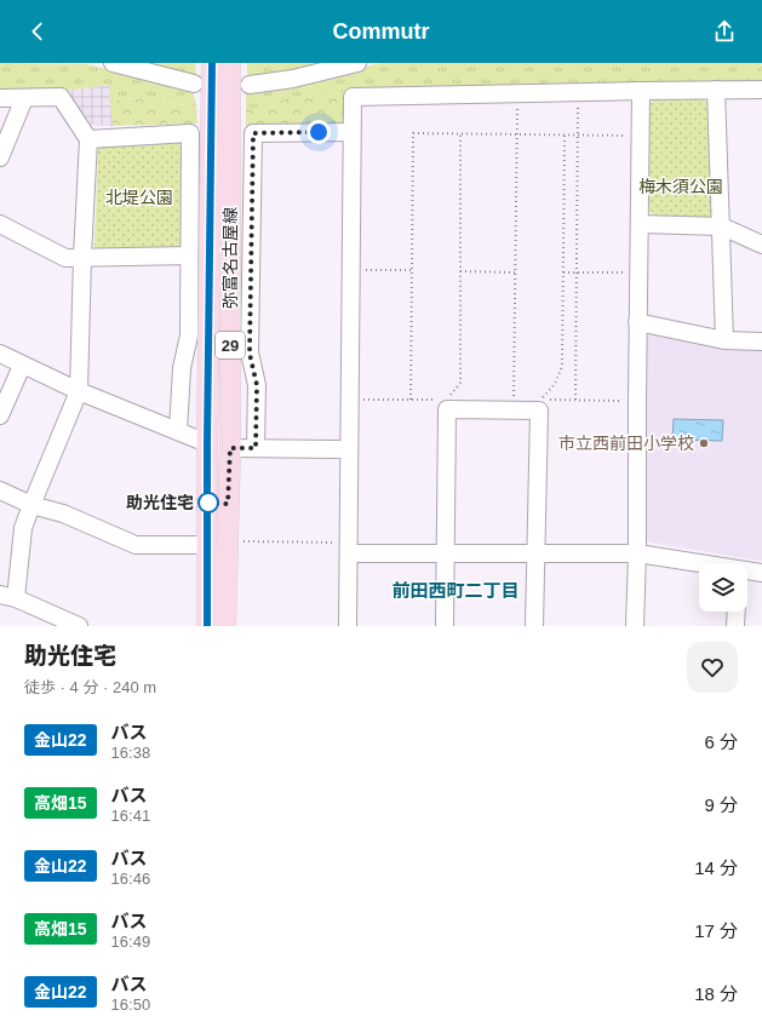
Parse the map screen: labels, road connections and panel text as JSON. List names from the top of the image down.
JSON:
{
  "streets": {
    "main road": ["弥富名古屋線", "29"]
  },
  "districts": ["前田西町二丁目"],
  "parks": ["梅木須公園", "北堤公園"],
  "places": ["市立西前田小学校", "助光住宅"],
  "lines": ["bus line 金山22"],
  "page": {
    "header": "Commutr",
    "heading": ["助光住宅", "徒歩 · 4 分 · 240 m"],
    "list": [
      {
        "mark": "金山22",
        "name": "バス",
        "note": "16:38",
        "value": "6 分"
      },
      {
        "mark": "高畑15",
        "name": "バス",
        "note": "16:41",
        "value": "9 分"
      },
      {
        "mark": "金山22",
        "name": "バス",
        "note": "16:46",
        "value": "14 分"
      },
      {
        "mark": "高畑15",
        "name": "バス",
        "note": "16:49",
        "value": "17 分"
      },
      {
        "mark": "金山22",
        "name": "バス",
        "note": "16:50",
        "value": "18 分"
      }
    ]
  }
}
